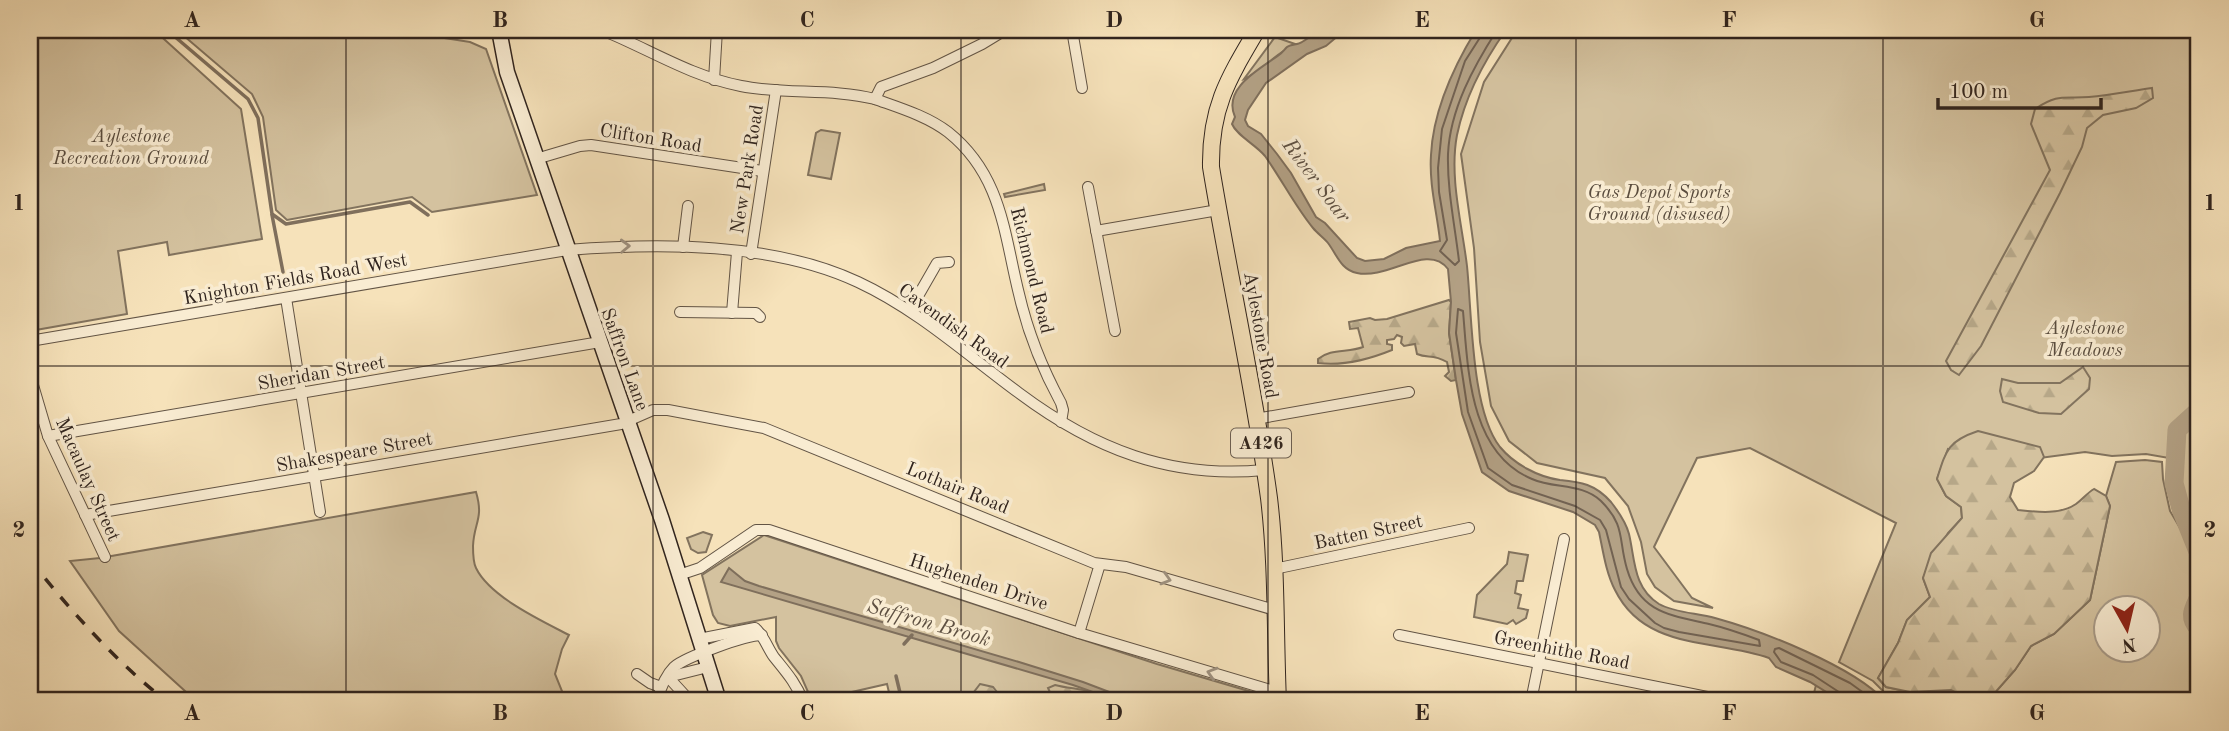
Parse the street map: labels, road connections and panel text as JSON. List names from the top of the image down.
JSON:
{
  "streets": {
    "main road": ["Aylestone Road", "Saffron Lane", "A426"],
    "street": [
      "Clifton Road",
      "New Park Road",
      "Richmond Road",
      "Knighton Fields Road West",
      "Cavendish Road",
      "Sheridan Street",
      "Shakespeare Street",
      "Macaulay Street",
      "Lothair Road",
      "Batten Street",
      "Hughenden Drive",
      "Greenhithe Road"
    ]
  },
  "crossings": [
    ["Clifton Road", "New Park Road"],
    ["Clifton Road", "Saffron Lane"],
    ["New Park Road", "Richmond Road"],
    ["New Park Road", "Cavendish Road"],
    ["Richmond Road", "Cavendish Road"],
    ["Knighton Fields Road West", "Cavendish Road"],
    ["Knighton Fields Road West", "Saffron Lane"],
    ["Cavendish Road", "Aylestone Road"],
    ["Cavendish Road", "Saffron Lane"],
    ["Aylestone Road", "Lothair Road"],
    ["Aylestone Road", "Batten Street"],
    ["Aylestone Road", "Hughenden Drive"],
    ["Saffron Lane", "Sheridan Street"],
    ["Saffron Lane", "Shakespeare Street"],
    ["Saffron Lane", "Lothair Road"],
    ["Saffron Lane", "Hughenden Drive"],
    ["Sheridan Street", "Macaulay Street"],
    ["Shakespeare Street", "Macaulay Street"],
    ["Shakespeare Street", "Lothair Road"]
  ],
  "water": ["River Soar", "Saffron Brook"],
  "parks": ["Aylestone Recreation Ground", "Gas Depot Sports Ground (disused)", "Aylestone Meadows"],
  "scale_bar": "100 m",
  "north": "bottom",
  "grid": {
    "columns": [
      "A",
      "B",
      "C",
      "D",
      "E",
      "F",
      "G"
    ],
    "rows": ["1", "2"]
  }
}
